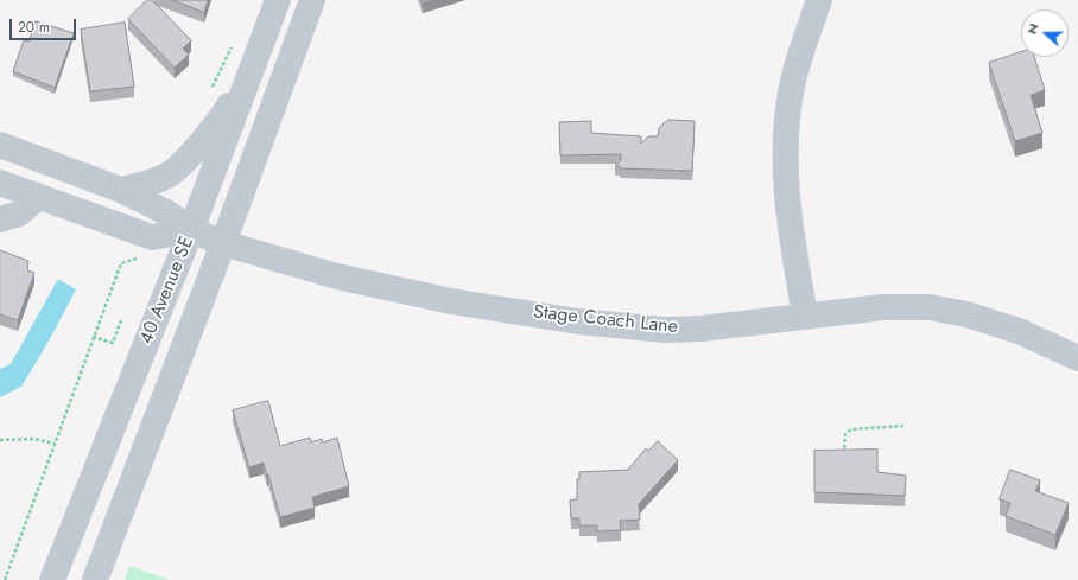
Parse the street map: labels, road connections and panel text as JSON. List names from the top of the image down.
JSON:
{
  "streets": {
    "street": ["40 Avenue SE", "Stage Coach Lane"]
  },
  "crossings": [
    ["40 Avenue SE", "Stage Coach Lane"]
  ],
  "scale_bar": "20 m",
  "north": "left"
}
